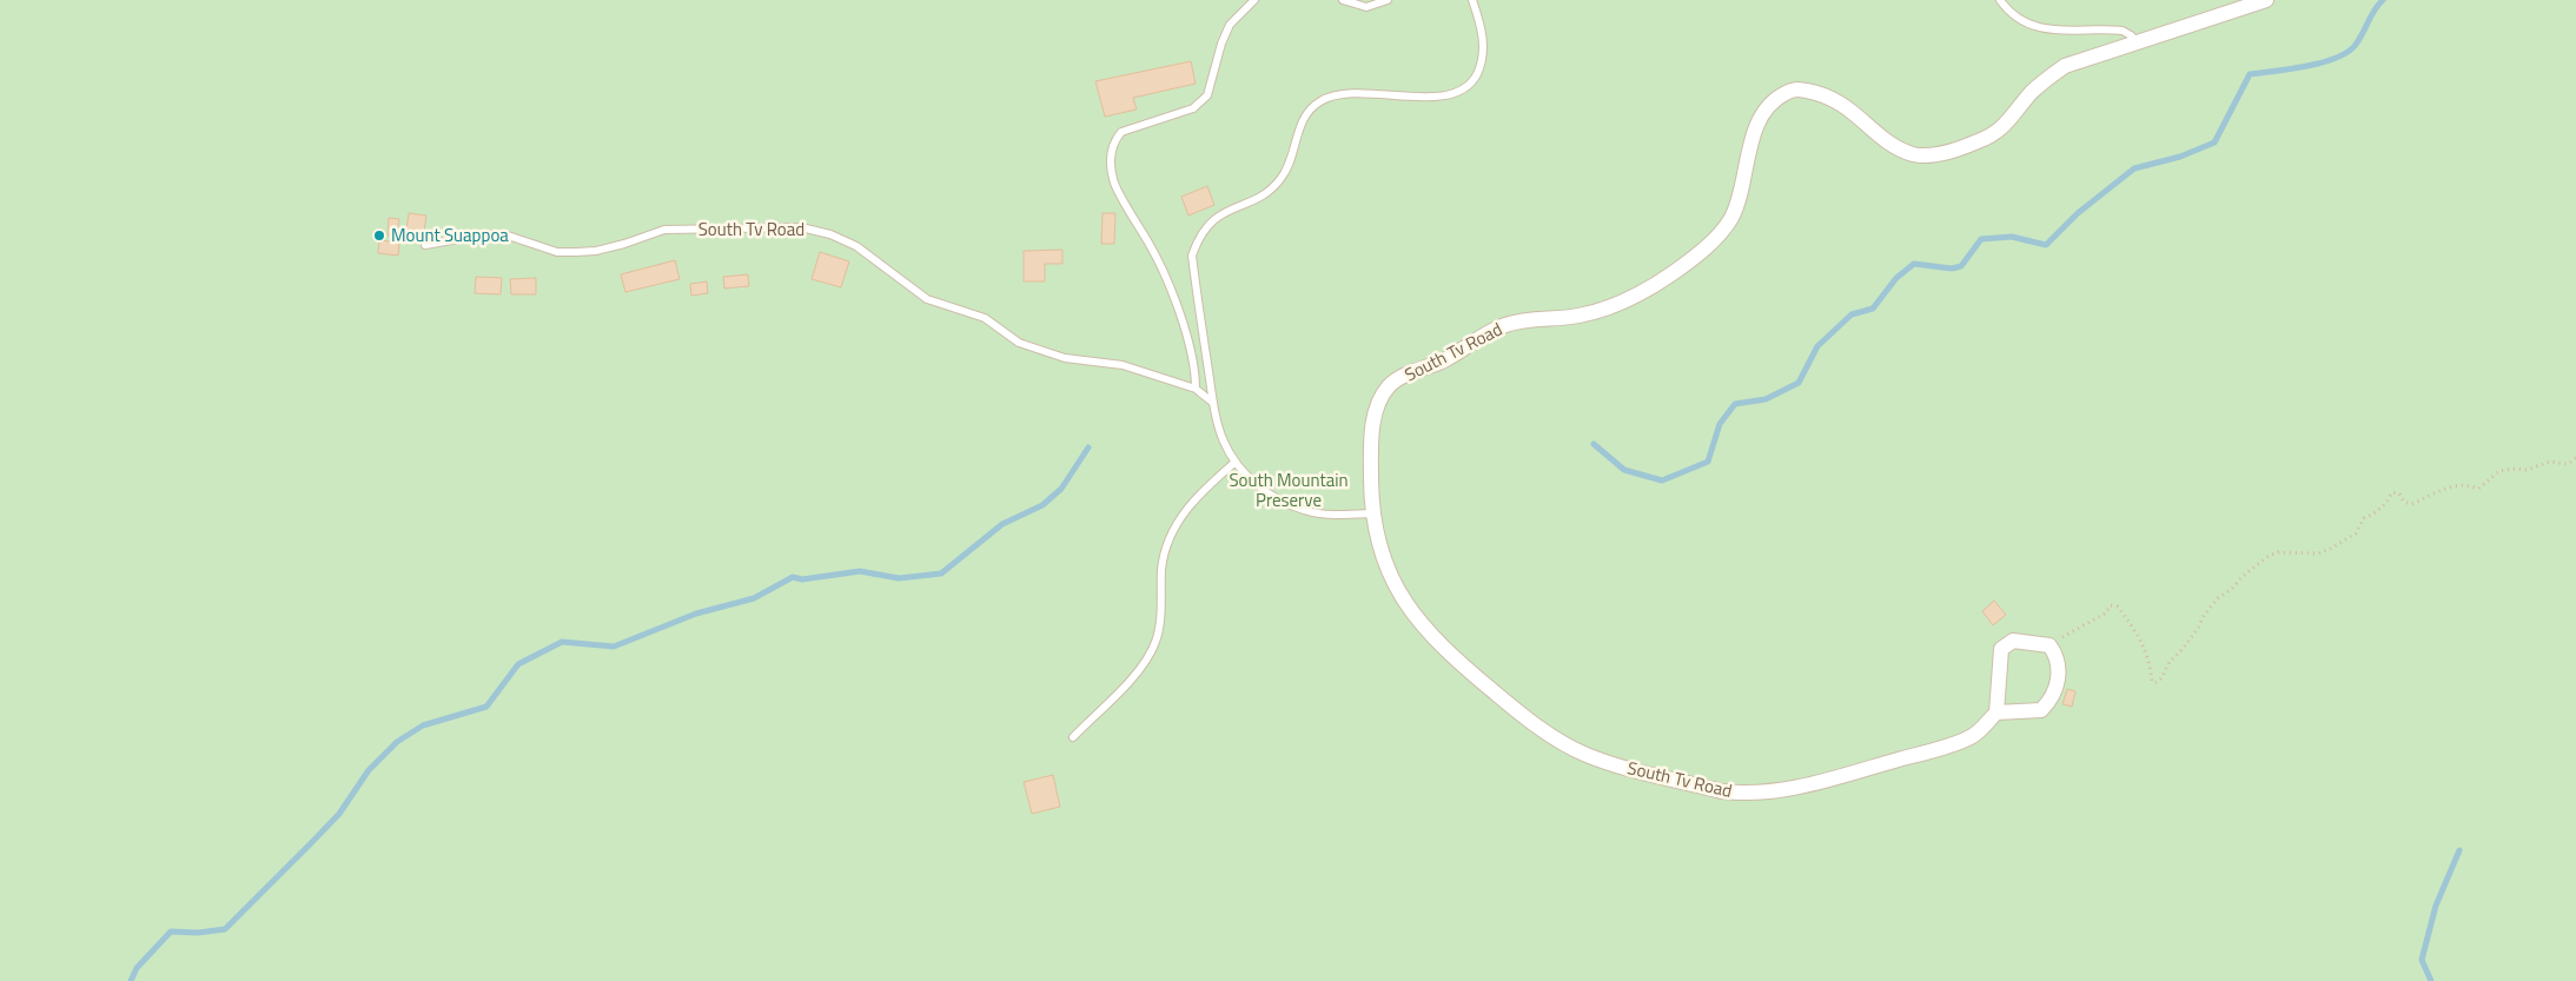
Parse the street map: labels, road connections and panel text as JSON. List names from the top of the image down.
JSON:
{
  "streets": {
    "street": ["South Tv Road"]
  },
  "parks": ["South Mountain Preserve"],
  "places": ["Mount Suappoa"]
}
